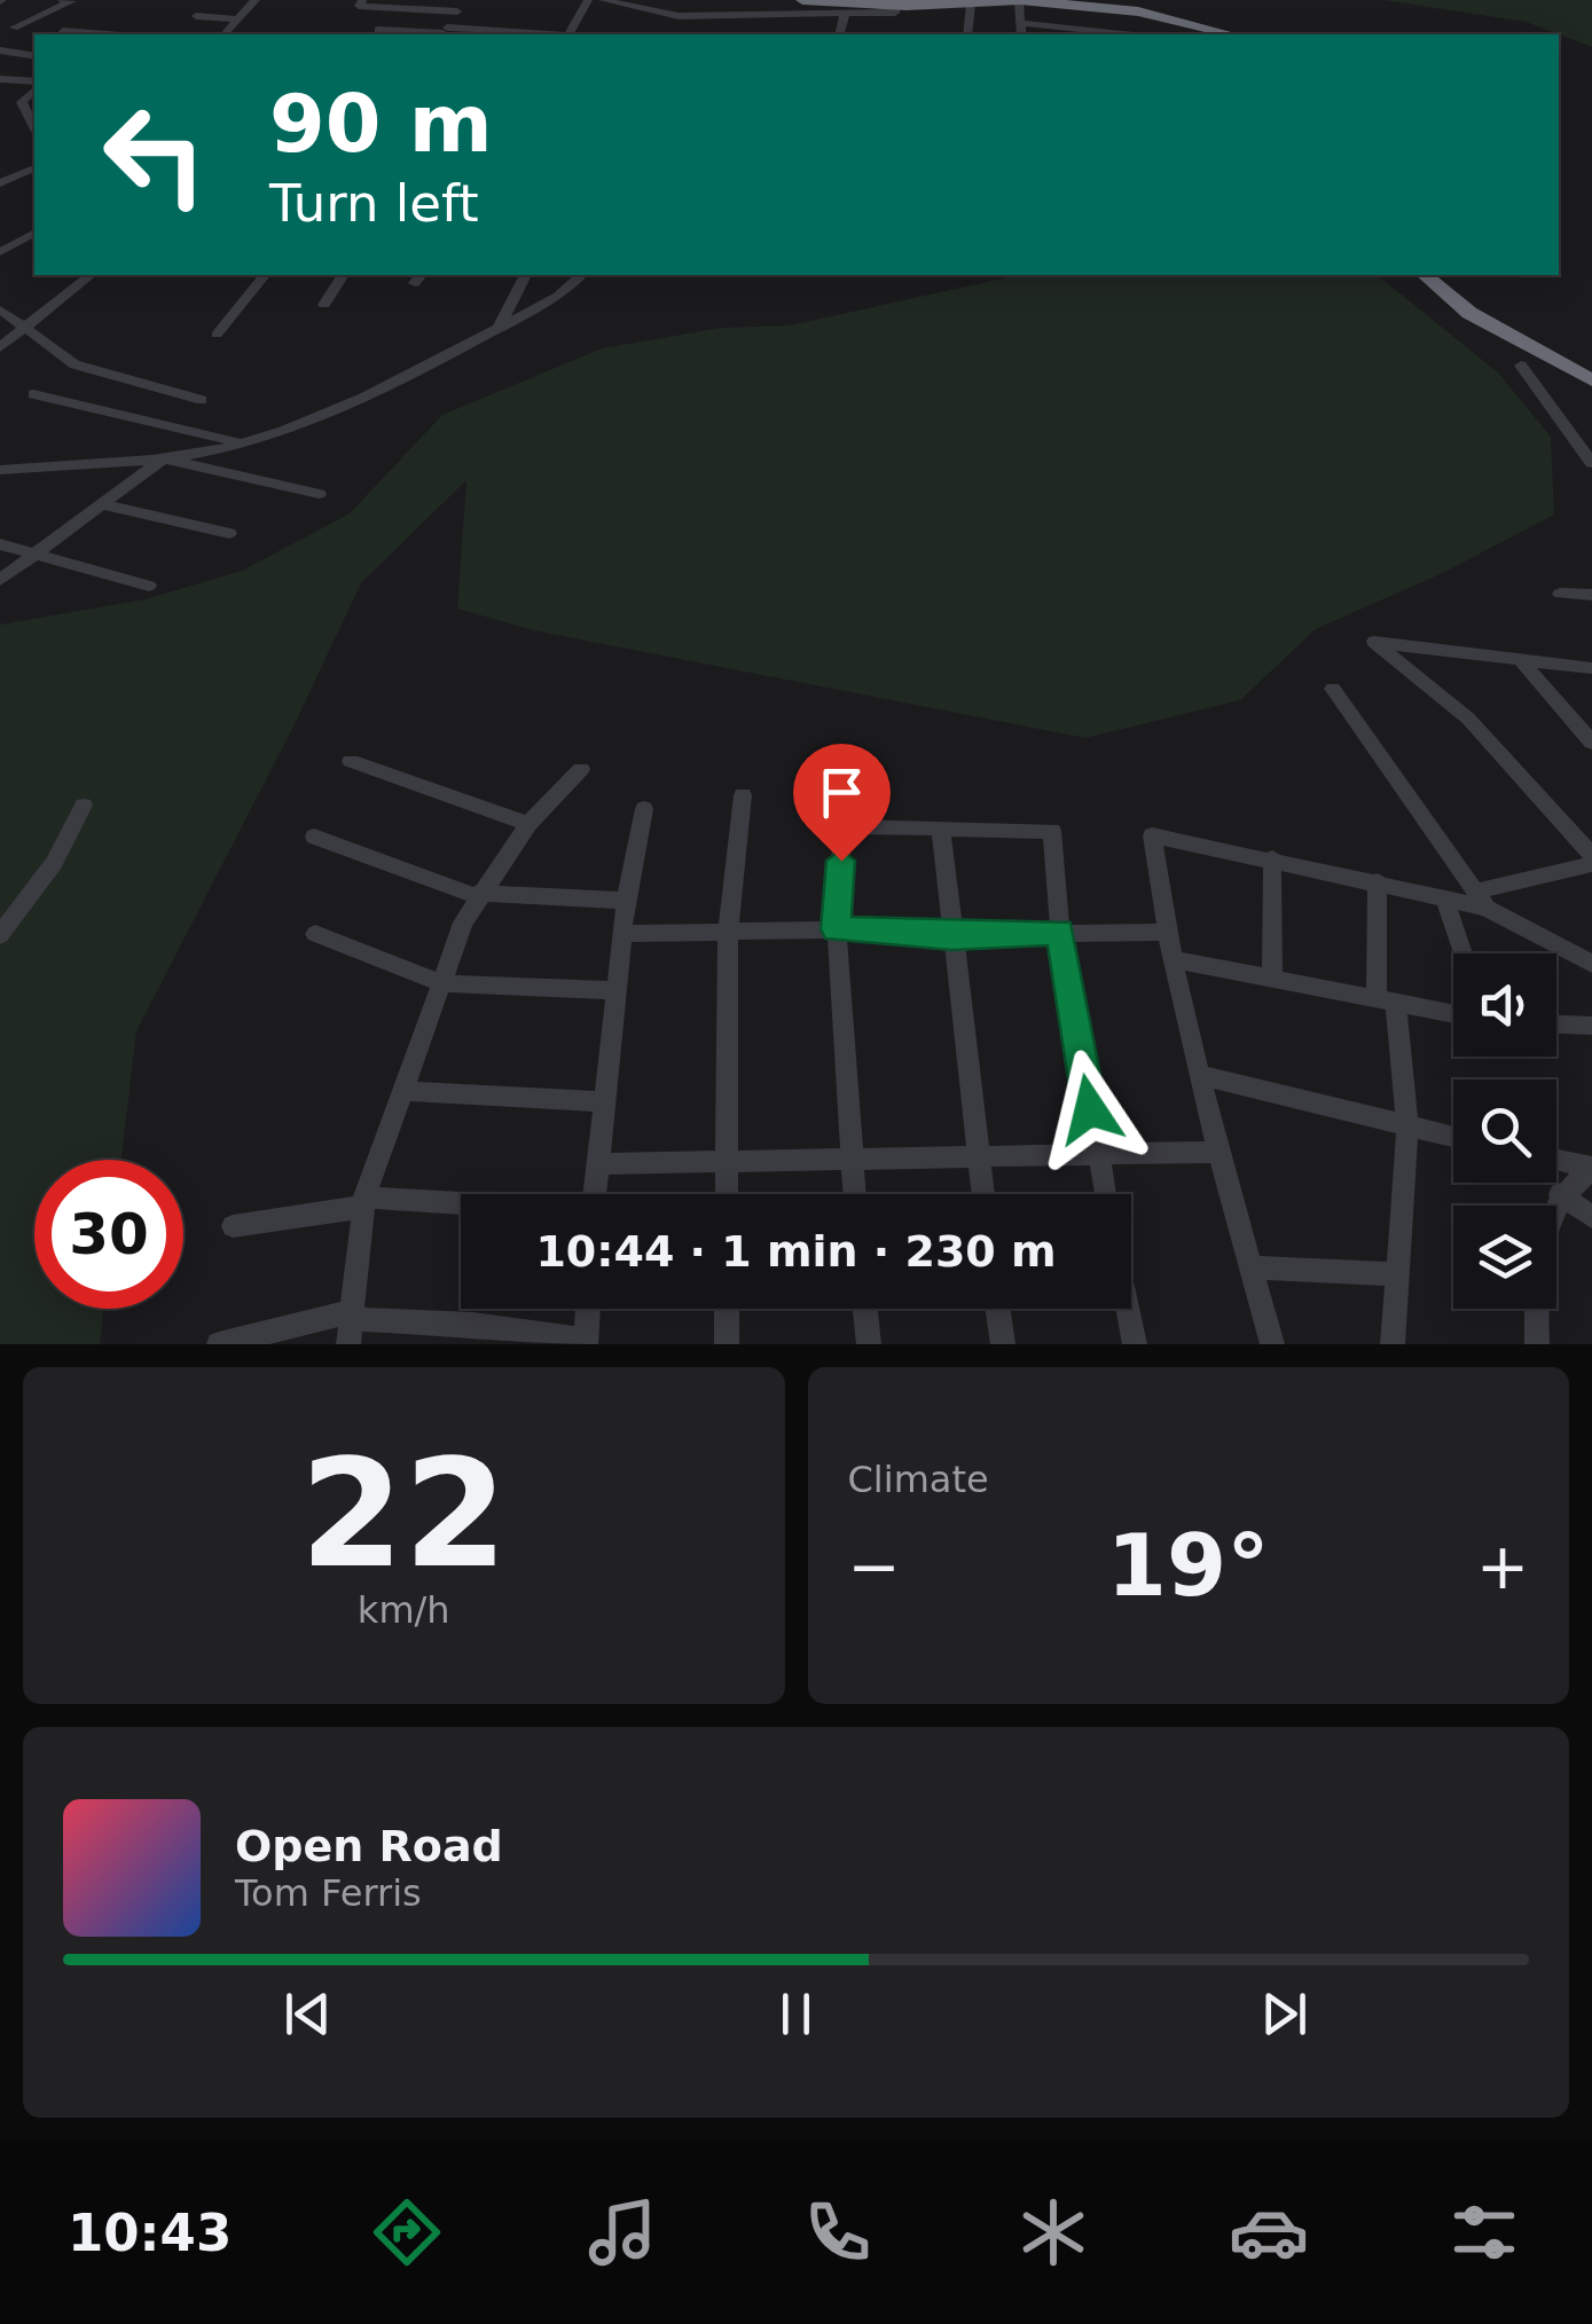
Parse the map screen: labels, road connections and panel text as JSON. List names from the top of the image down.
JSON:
{
  "page": {
    "turn": ["90 m", "Turn left"],
    "limit": "30",
    "trip": "10:44 · 1 min · 230 m",
    "tile": [
      ["22", "km/h"],
      "Climate"
    ],
    "heat": ["−", "19°", "+"],
    "song": ["Open Road", "Tom Ferris"],
    "tabs": "10:43"
  }
}
